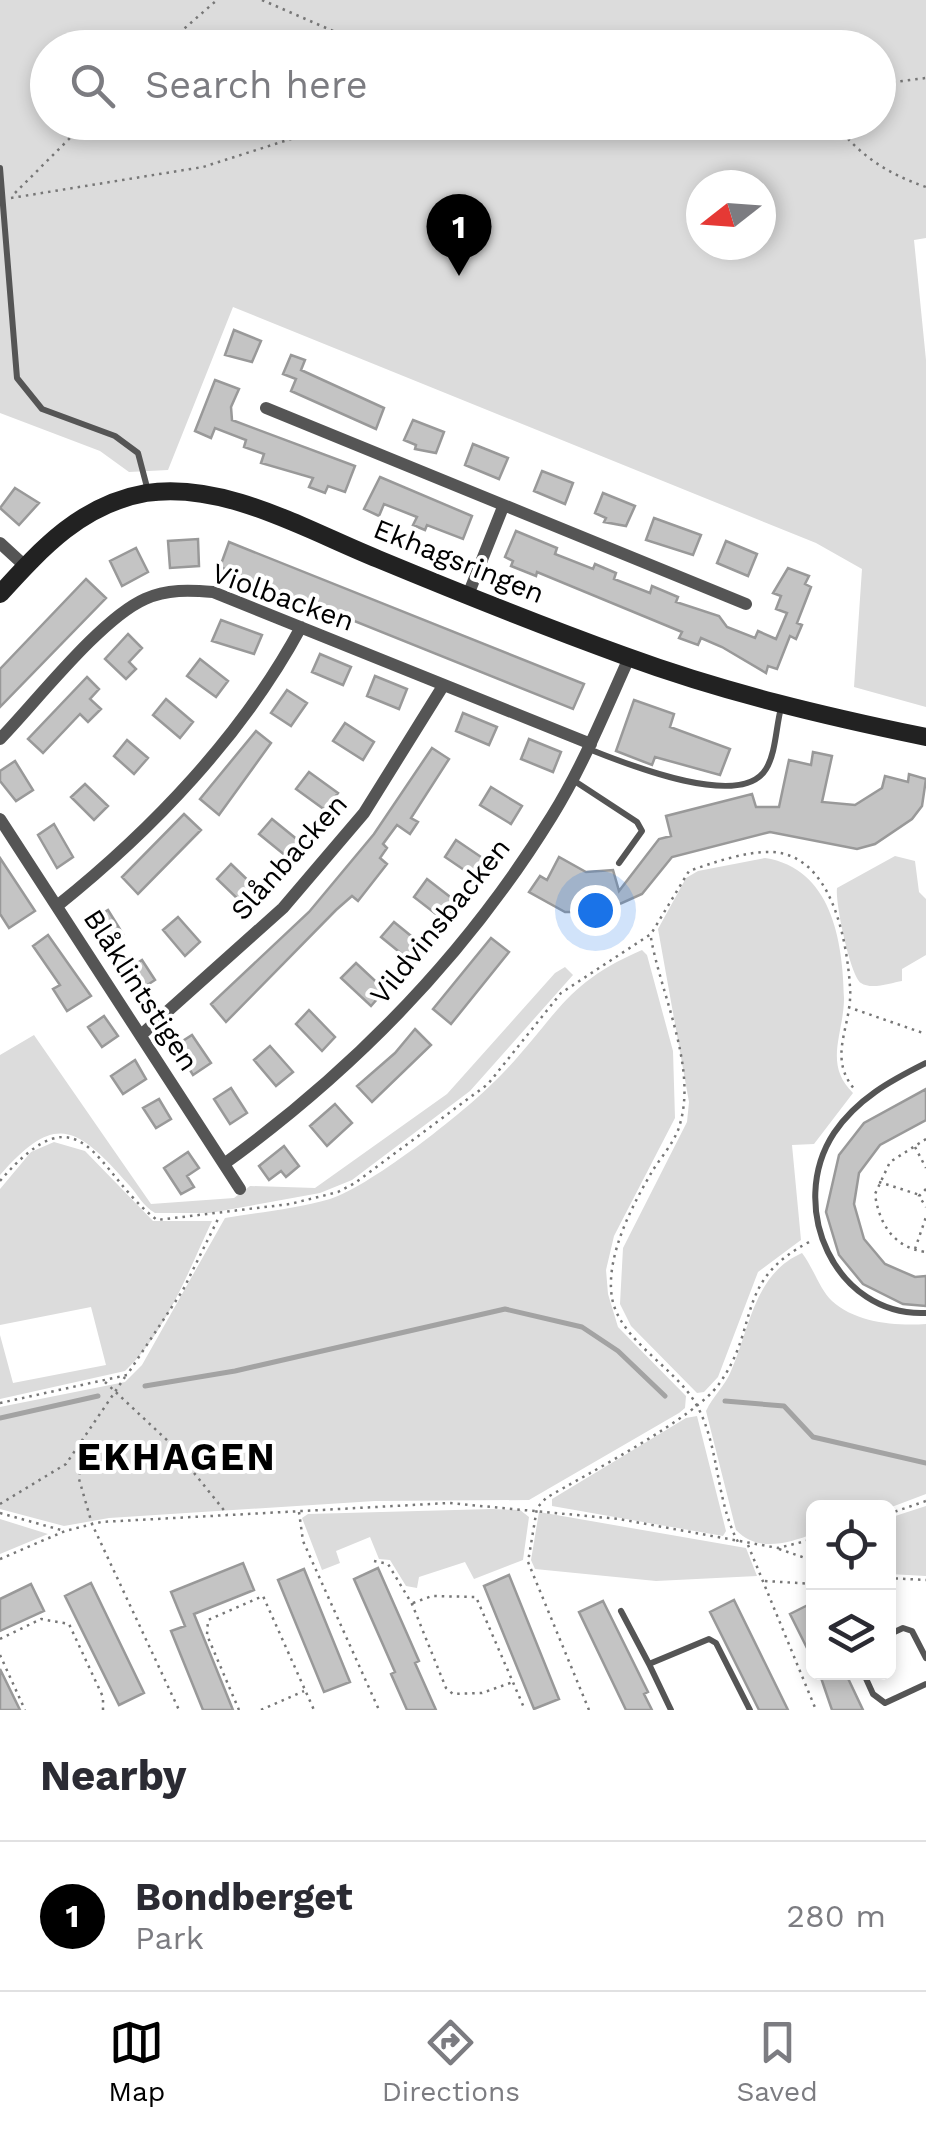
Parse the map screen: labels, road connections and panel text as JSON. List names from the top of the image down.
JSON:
{
  "streets": {
    "street": [
      "Ekhagsringen",
      "Violbacken",
      "Slånbacken",
      "Vildvinsbacken",
      "Blåklintstigen"
    ]
  },
  "crossings": [
    ["Ekhagsringen", "Vildvinsbacken"],
    ["Violbacken", "Slånbacken"],
    ["Violbacken", "Vildvinsbacken"],
    ["Slånbacken", "Blåklintstigen"],
    ["Vildvinsbacken", "Blåklintstigen"]
  ],
  "districts": ["EKHAGEN"],
  "north": "left",
  "page": {
    "search": "Search here",
    "pins": "1",
    "heading": "Nearby",
    "list": [
      {
        "mark": "1",
        "name": "Bondberget",
        "note": "Park",
        "value": "280 m"
      }
    ],
    "nav": ["Map", "Directions", "Saved"]
  }
}
